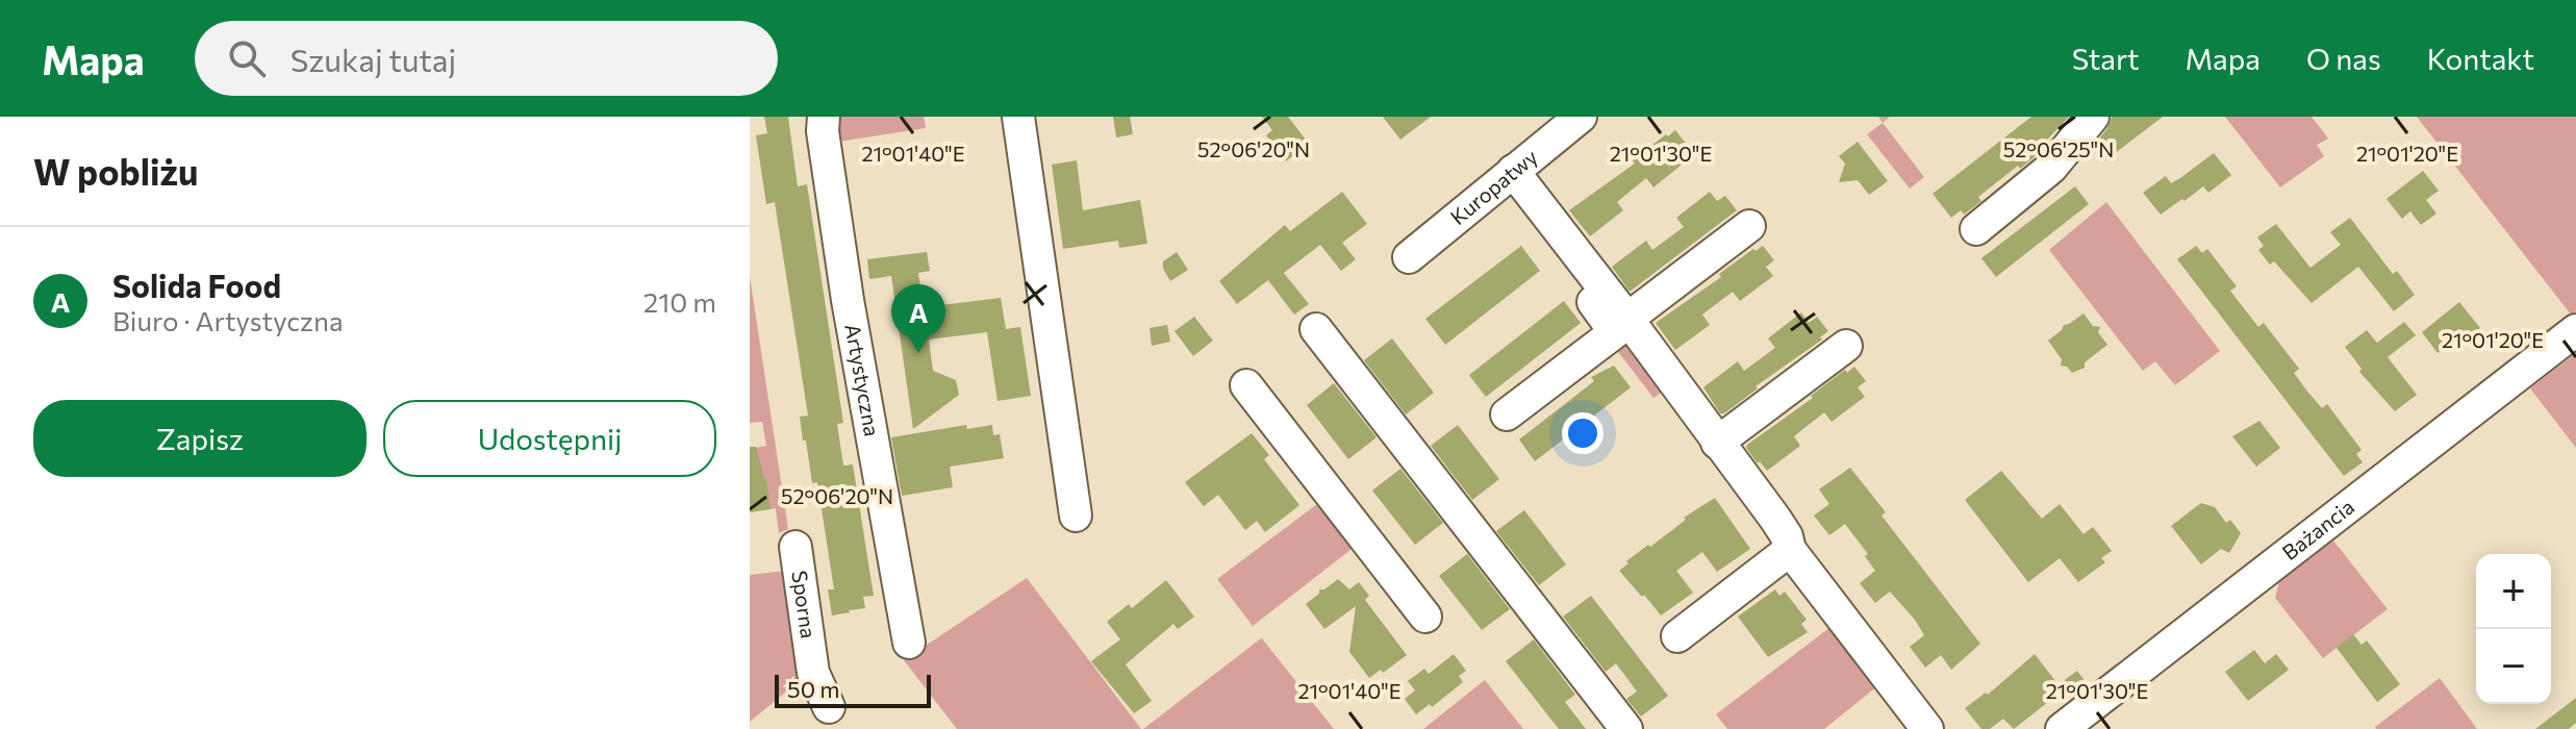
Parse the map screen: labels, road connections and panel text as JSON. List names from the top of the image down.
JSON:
{
  "streets": {
    "street": [
      "Kuropatwy",
      "Artystyczna",
      "Bażancia",
      "Sporna"
    ]
  },
  "scale_bar": "50 m",
  "page": {
    "header": "Mapa",
    "search": "Szukaj tutaj",
    "nav": [
      "Start",
      "Mapa",
      "O nas",
      "Kontakt"
    ],
    "heading": "W pobliżu",
    "list": [
      {
        "mark": "A",
        "name": "Solida Food",
        "note": "Biuro · Artystyczna",
        "value": "210 m"
      }
    ],
    "pins": "A",
    "buttons": ["Zapisz", "Udostępnij"],
    "map_buttons": ["+", "−"],
    "scale": "50 m"
  },
  "coordinates": [
    "52°06'20\"N",
    "52°06'25\"N",
    "21°01'40\"E",
    "21°01'30\"E",
    "21°01'20\"E"
  ]
}
